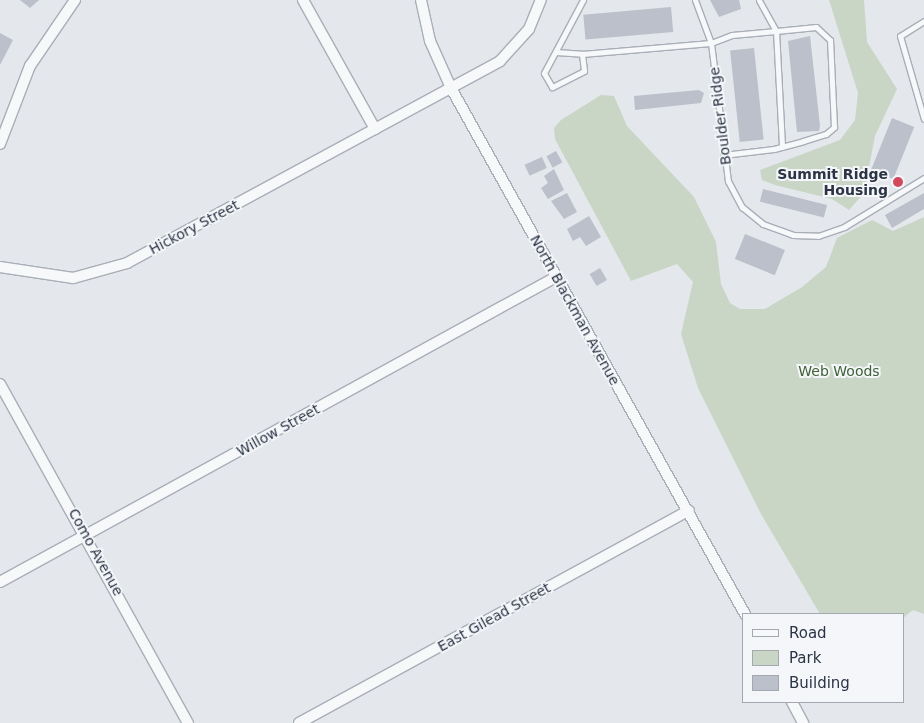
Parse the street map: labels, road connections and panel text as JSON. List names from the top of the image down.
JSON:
{
  "streets": {
    "street": [
      "Hickory Street",
      "North Blackman Avenue",
      "Willow Street",
      "Como Avenue",
      "East Gilead Street"
    ],
    "lane": ["Boulder Ridge"]
  },
  "crossings": [
    ["Hickory Street", "North Blackman Avenue"],
    ["North Blackman Avenue", "Willow Street"],
    ["North Blackman Avenue", "East Gilead Street"],
    ["Willow Street", "Como Avenue"]
  ],
  "parks": ["Web Woods"],
  "places": ["Summit Ridge Housing"],
  "legend": ["Road", "Park", "Building"]
}
